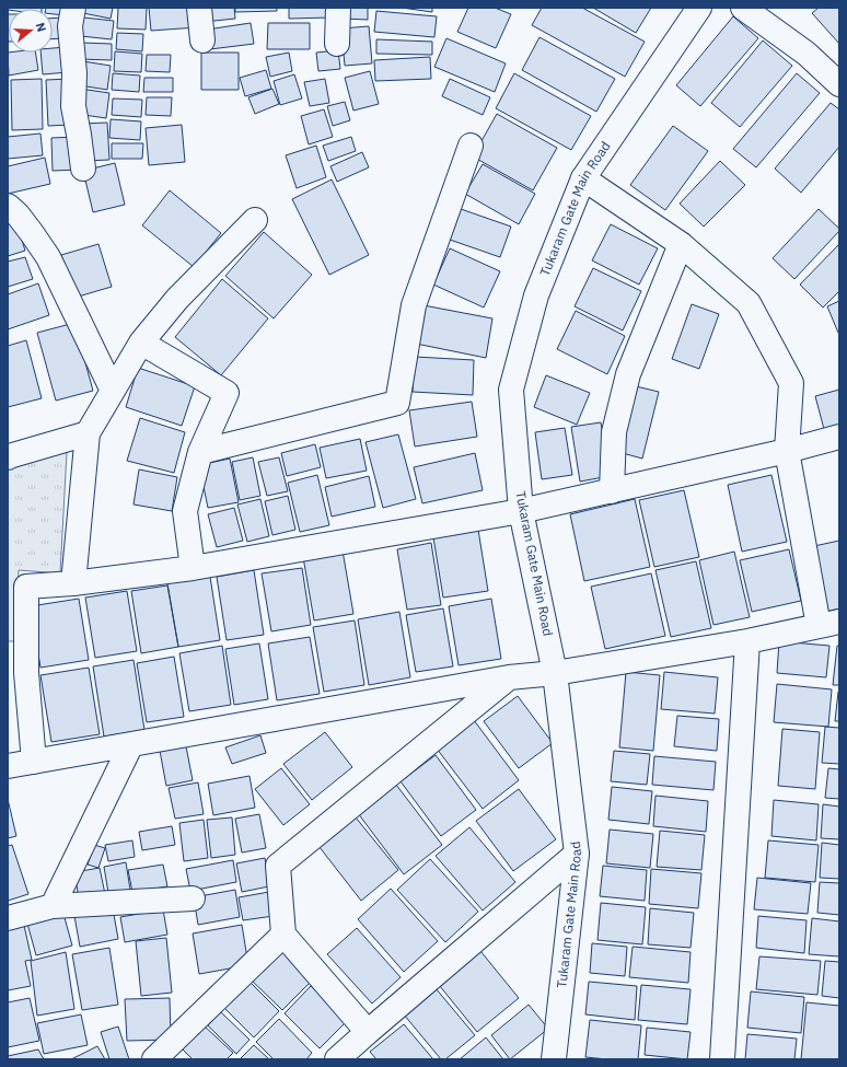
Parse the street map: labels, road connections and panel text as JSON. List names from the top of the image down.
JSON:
{
  "streets": {
    "street": ["Tukaram Gate Main Road"]
  },
  "north": "right"
}
